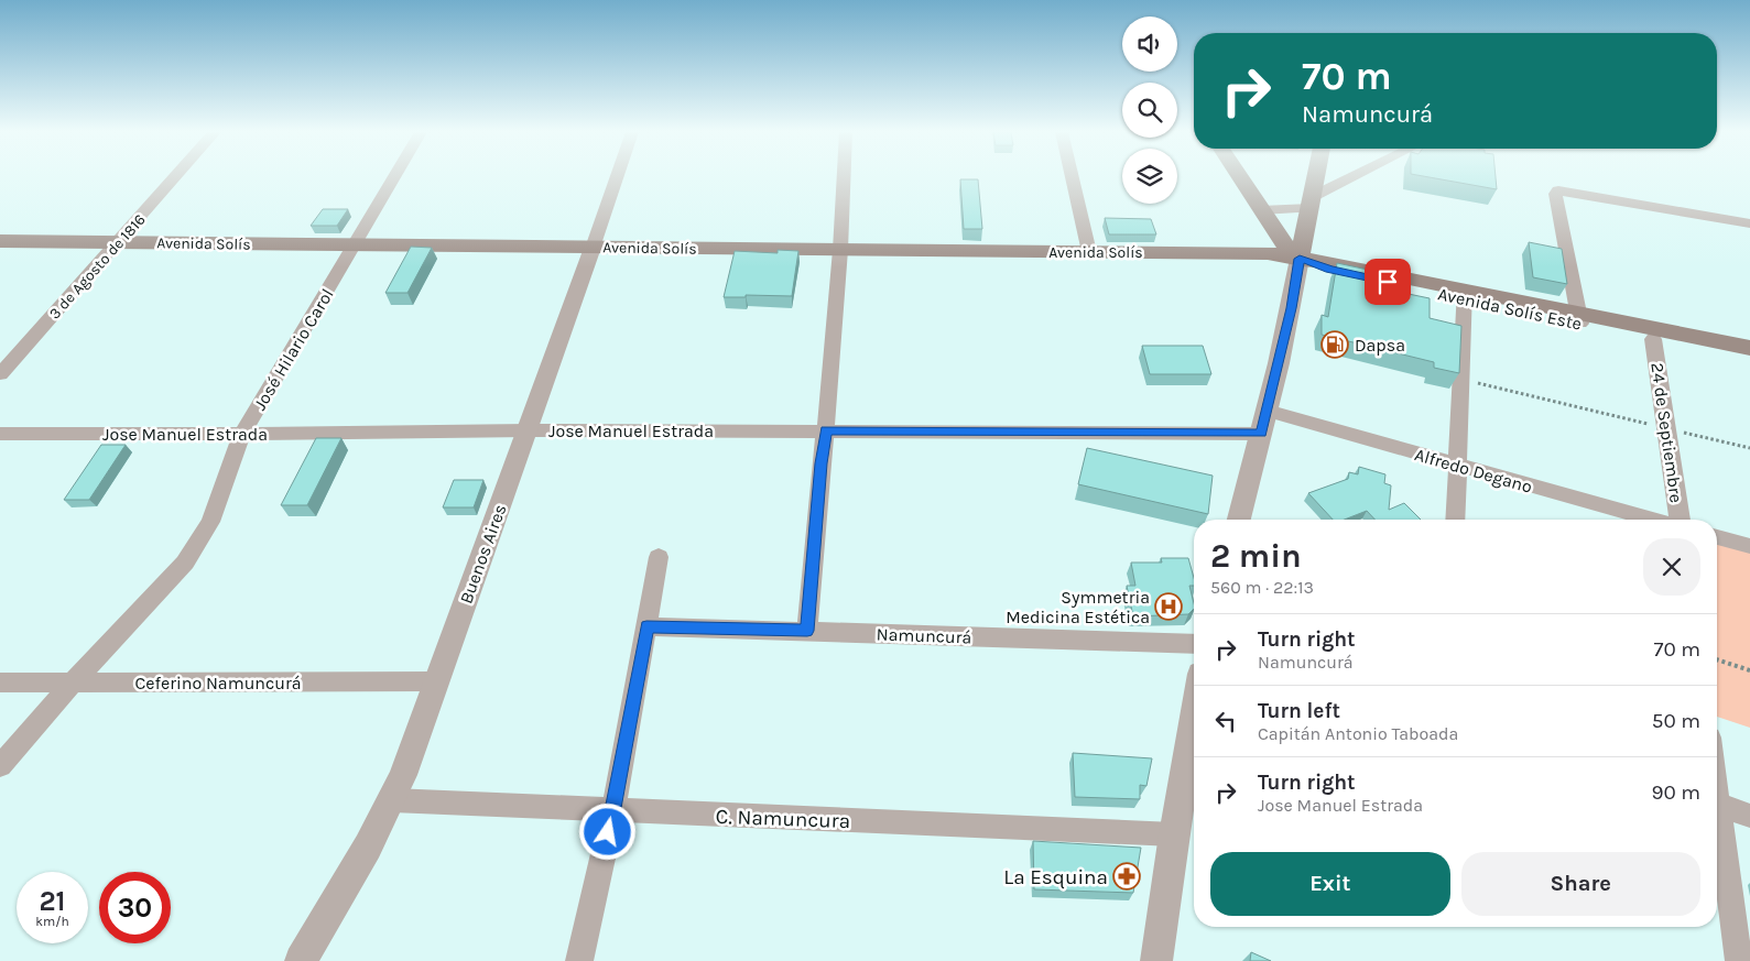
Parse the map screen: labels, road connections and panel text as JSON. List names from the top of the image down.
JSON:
{
  "streets": {
    "main road": ["Avenida Solís", "Avenida Solís Este"],
    "street": [
      "3 de Agosto de 1816",
      "José Hilario Carol",
      "Jose Manuel Estrada",
      "24 de Septiembre",
      "Alfredo Degano",
      "Buenos Aires",
      "Namuncurá",
      "Ceferino Namuncurá",
      "C. Namuncura"
    ]
  },
  "crossings": [
    ["Avenida Solís", "3 de Agosto de 1816"],
    ["Avenida Solís", "Avenida Solís Este"],
    ["Avenida Solís", "José Hilario Carol"],
    ["Avenida Solís", "Buenos Aires"],
    ["Avenida Solís Este", "24 de Septiembre"],
    ["José Hilario Carol", "Jose Manuel Estrada"],
    ["José Hilario Carol", "Ceferino Namuncurá"],
    ["Jose Manuel Estrada", "Buenos Aires"],
    ["Buenos Aires", "Ceferino Namuncurá"],
    ["Buenos Aires", "C. Namuncura"]
  ],
  "places": {
    "fuel station": ["Dapsa"],
    "hospital": ["Symmetria Medicina Estética"],
    "pharmacy": ["La Esquina"]
  },
  "page": {
    "turn": ["70 m", "Namuncurá"],
    "heading": ["2 min", "560 m · 22:13"],
    "list": [
      {
        "name": "Turn right",
        "note": "Namuncurá",
        "value": "70 m"
      },
      {
        "name": "Turn left",
        "note": "Capitán Antonio Taboada",
        "value": "50 m"
      },
      {
        "name": "Turn right",
        "note": "Jose Manuel Estrada",
        "value": "90 m"
      }
    ],
    "buttons": ["Exit", "Share"],
    "speed": "21 km/h",
    "limit": "30"
  }
}
